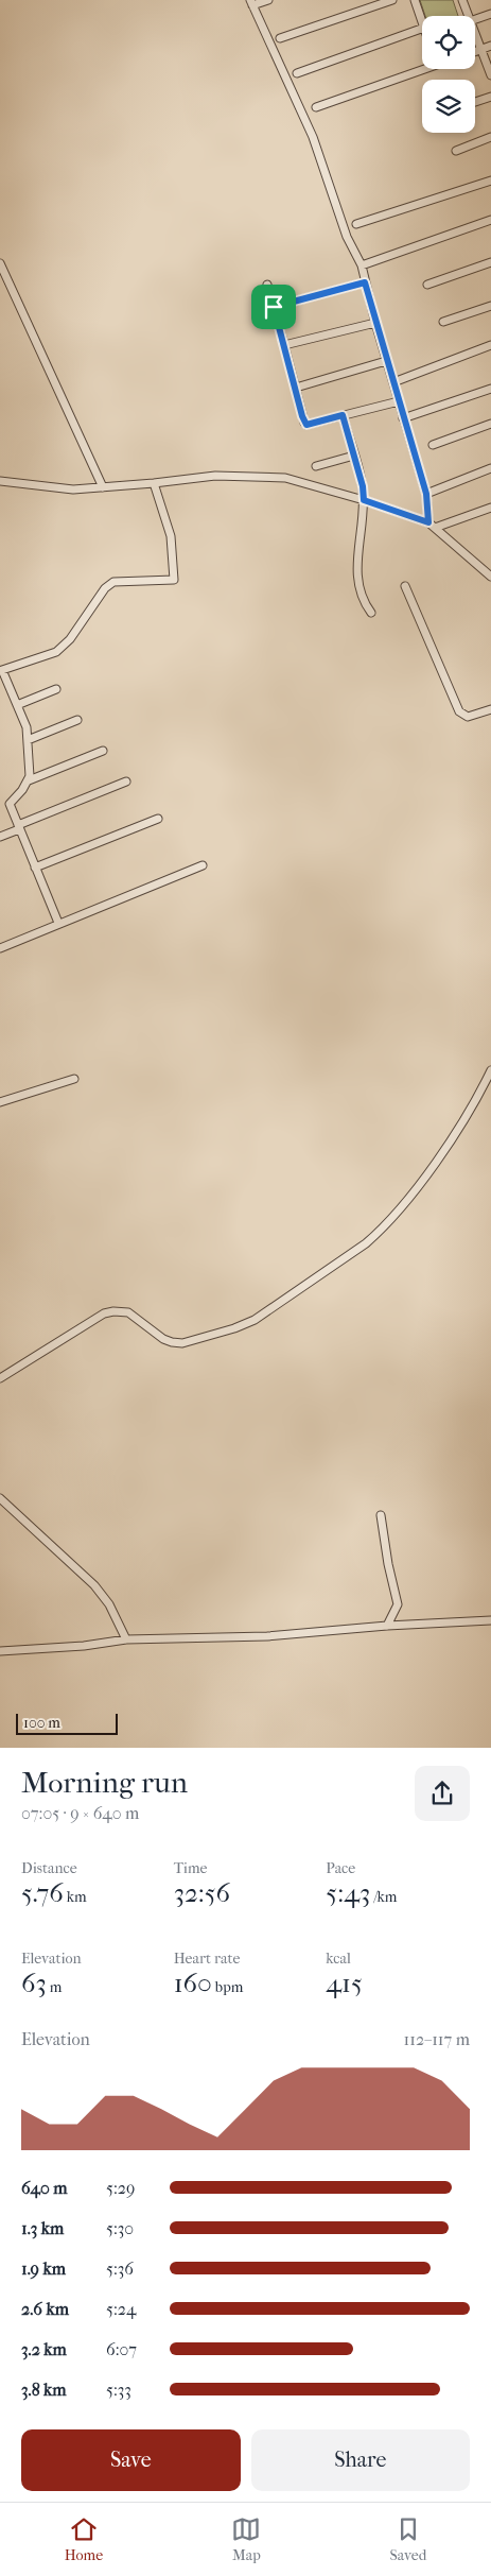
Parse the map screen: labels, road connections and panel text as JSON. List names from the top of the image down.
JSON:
{
  "scale_bar": "100 m",
  "page": {
    "scale": "100 m",
    "heading": ["Morning run", "07:05 · 9 × 640 m"],
    "stats": [
      ["Distance", "5.76 km"],
      ["Time", "32:56"],
      ["Pace", "5:43 /km"],
      ["Elevation", "63 m"],
      ["Heart rate", "160 bpm"],
      ["kcal", "415"]
    ],
    "chart": ["Elevation", "112–117 m"],
    "list": [
      {
        "name": "640 m",
        "note": "5:29"
      },
      {
        "name": "1.3 km",
        "note": "5:30"
      },
      {
        "name": "1.9 km",
        "note": "5:36"
      },
      {
        "name": "2.6 km",
        "note": "5:24"
      },
      {
        "name": "3.2 km",
        "note": "6:07"
      },
      {
        "name": "3.8 km",
        "note": "5:33"
      }
    ],
    "buttons": ["Save", "Share"],
    "tabs": ["Home", "Map", "Saved"]
  }
}
